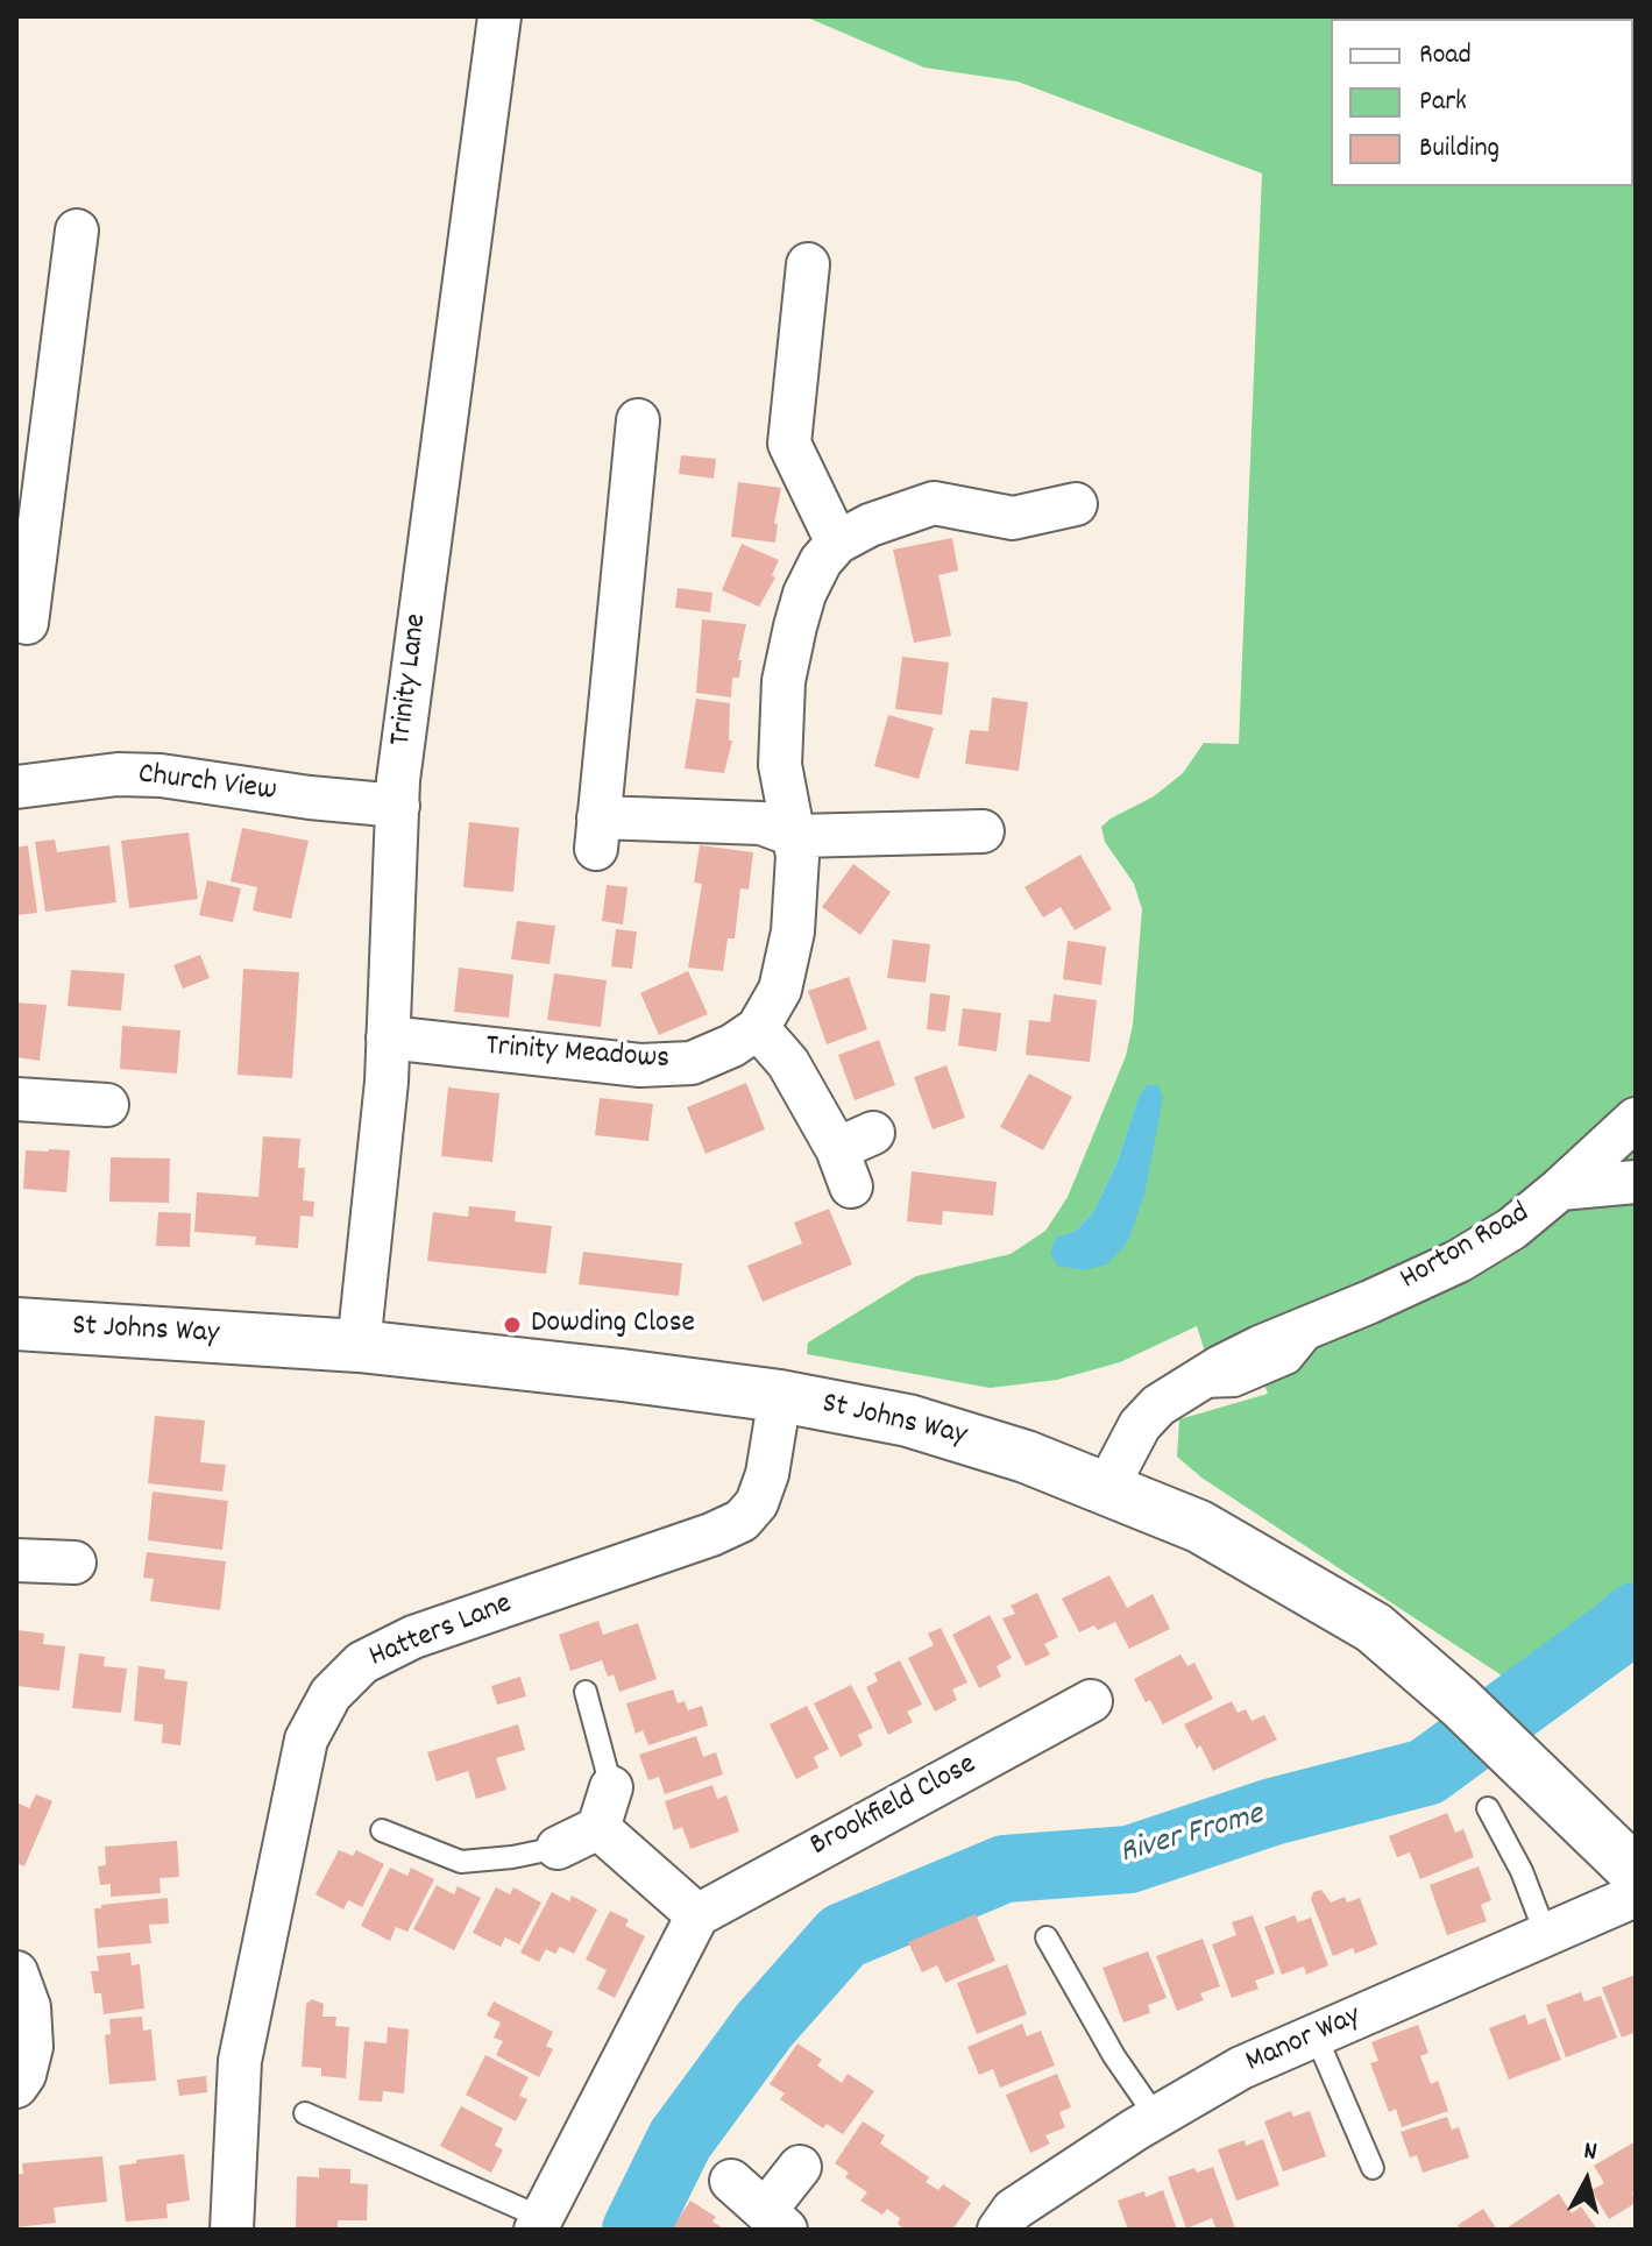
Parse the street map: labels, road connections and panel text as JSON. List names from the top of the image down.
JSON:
{
  "streets": {
    "street": [
      "Trinity Lane",
      "Church View",
      "Trinity Meadows",
      "Horton Road",
      "St Johns Way",
      "Hatters Lane",
      "Brookfield Close",
      "Manor Way"
    ]
  },
  "crossings": [
    ["Trinity Lane", "Church View"],
    ["Trinity Lane", "Trinity Meadows"],
    ["Trinity Lane", "St Johns Way"],
    ["Horton Road", "St Johns Way"],
    ["St Johns Way", "Hatters Lane"]
  ],
  "water": ["River Frome"],
  "places": ["Dowding Close"],
  "legend": ["Road", "Park", "Building"],
  "north": "top"
}
